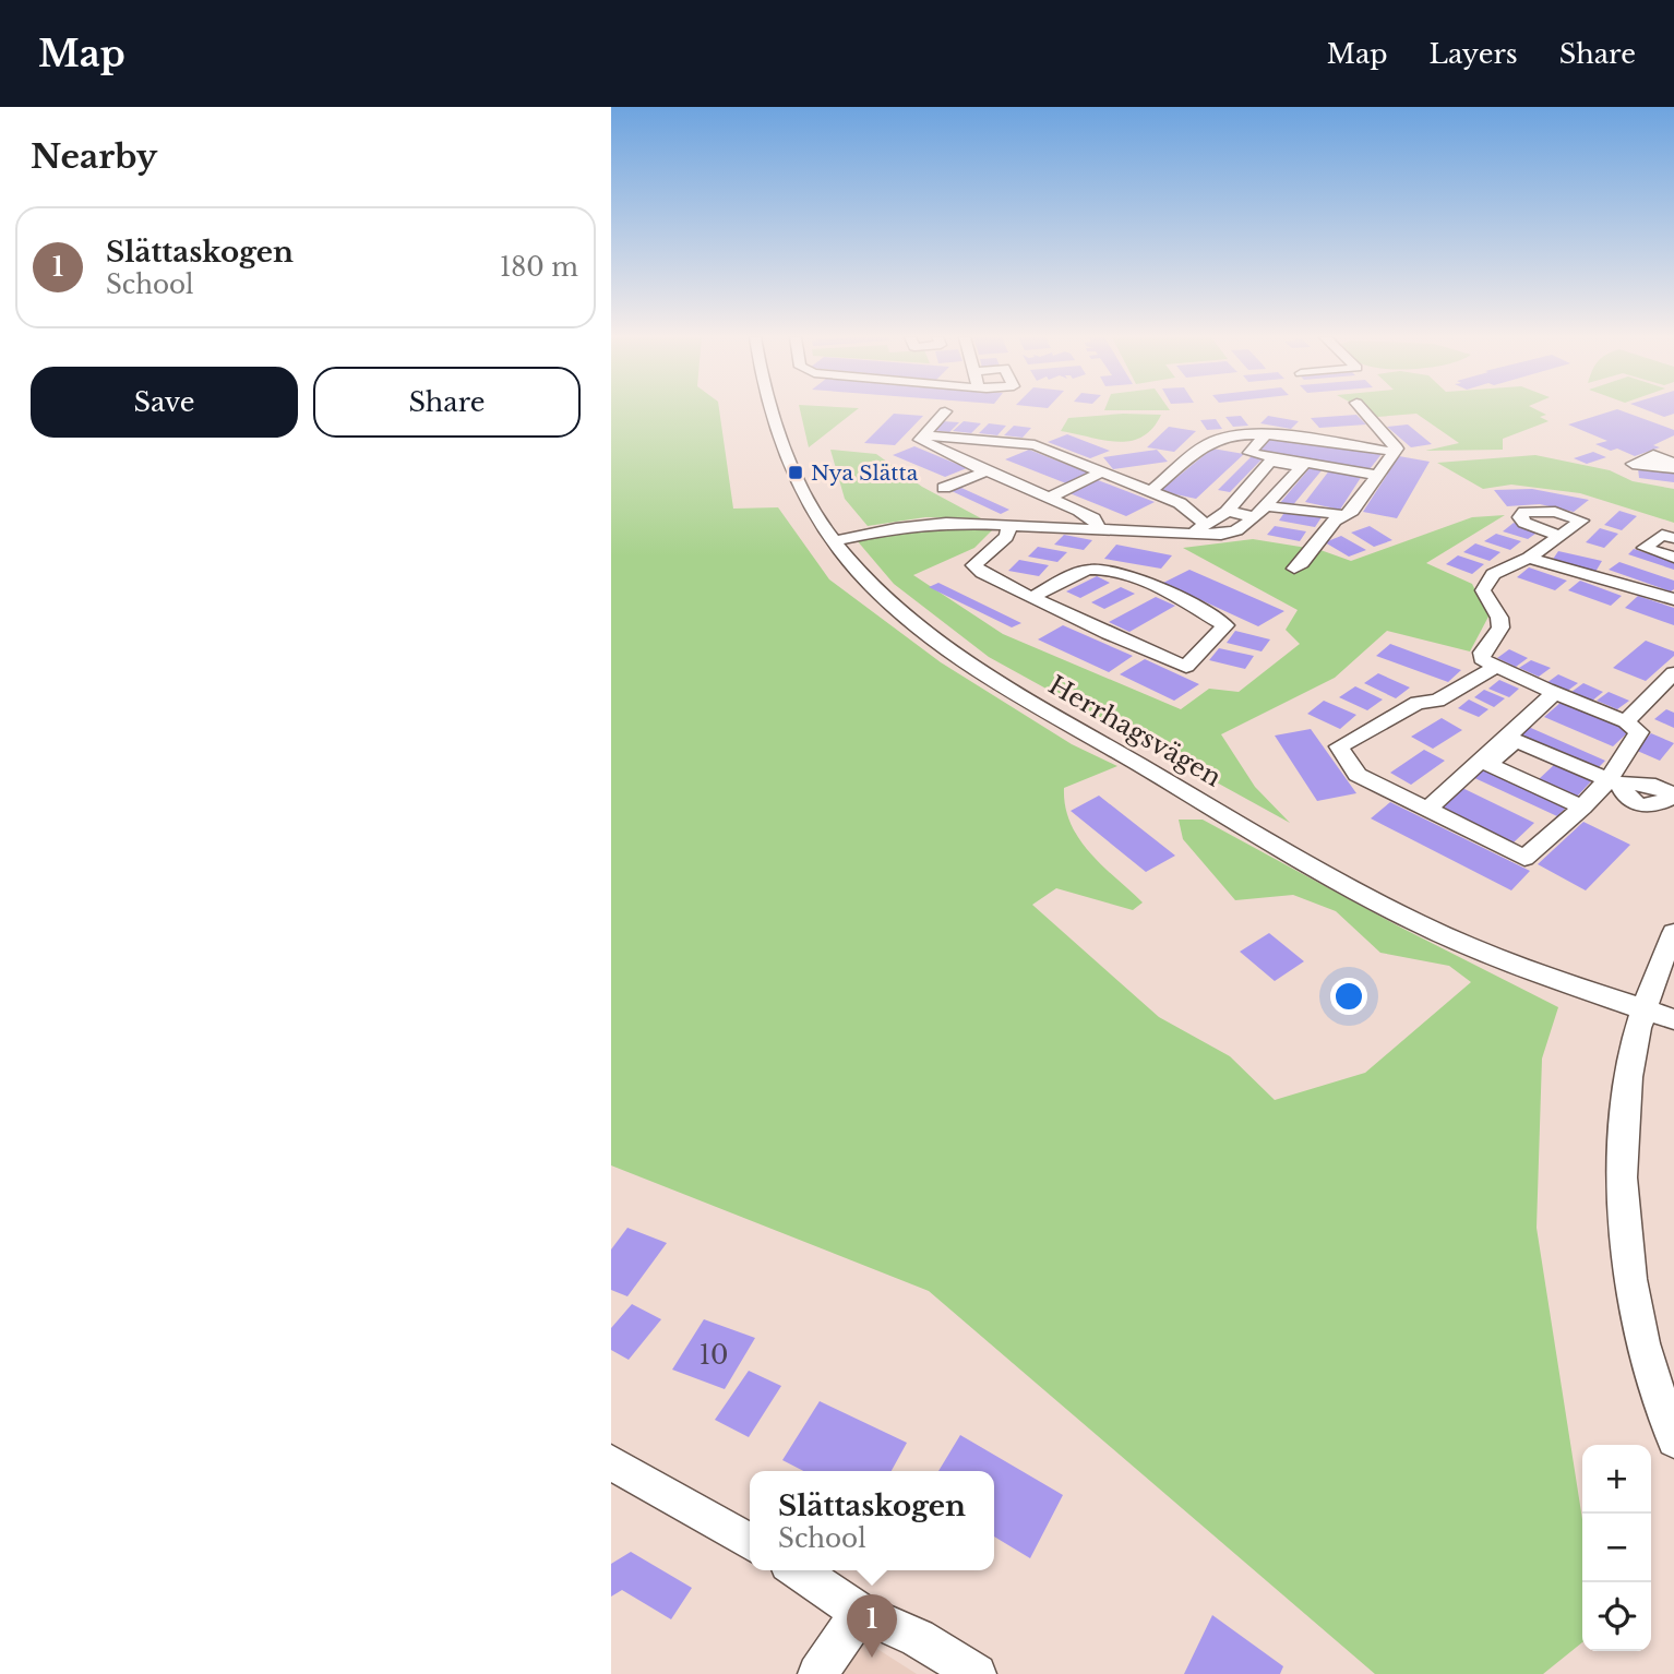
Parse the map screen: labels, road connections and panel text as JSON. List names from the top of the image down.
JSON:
{
  "streets": {
    "street": ["Herrhagsvägen"]
  },
  "places": {
    "transit": ["Nya Slätta"]
  },
  "house_numbers": ["10"],
  "page": {
    "header": "Map",
    "nav": ["Map", "Layers", "Share"],
    "heading": "Nearby",
    "list": [
      {
        "mark": "1",
        "name": "Slättaskogen",
        "note": "School",
        "value": "180 m"
      }
    ],
    "buttons": ["Save", "Share"],
    "map_buttons": ["+", "−"],
    "popup": ["Slättaskogen", "School"],
    "pins": "1"
  }
}
